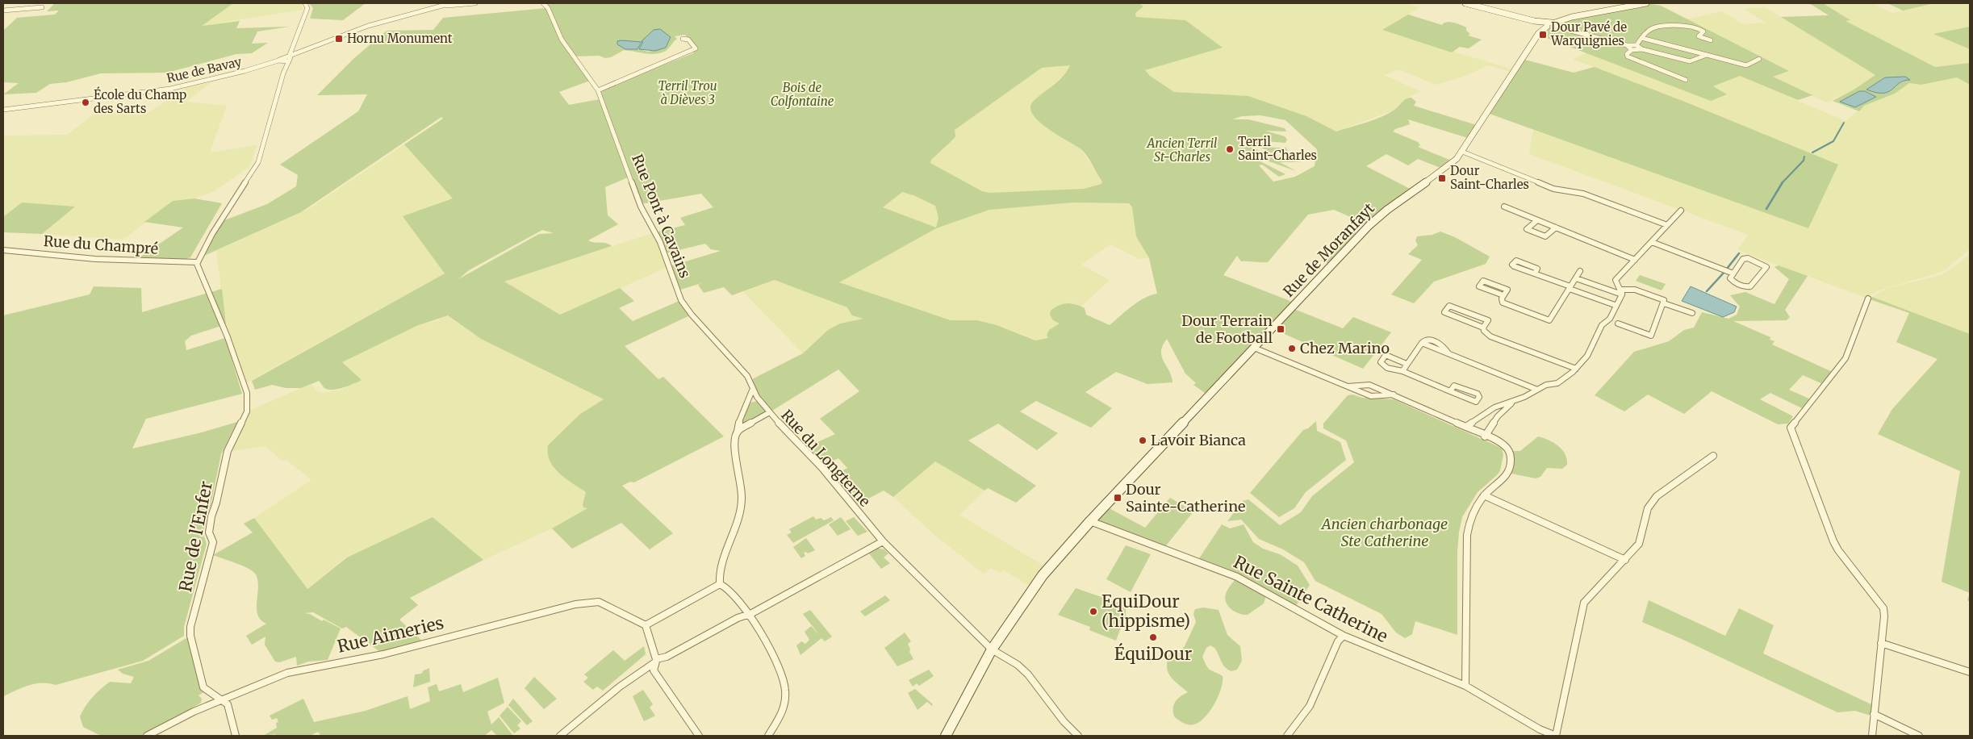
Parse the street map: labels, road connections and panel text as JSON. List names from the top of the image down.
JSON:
{
  "streets": {
    "main road": ["Rue de Moranfayt"],
    "street": [
      "Rue de Bavay",
      "Rue Pont à Cavains",
      "Rue du Champré",
      "Rue du Longterne",
      "Rue de l'Enfer",
      "Rue Sainte Catherine",
      "Rue Aimeries"
    ]
  },
  "crossings": [
    ["Rue Pont à Cavains", "Rue du Longterne"],
    ["Rue du Champré", "Rue de l'Enfer"],
    ["Rue de Moranfayt", "Rue du Longterne"],
    ["Rue de Moranfayt", "Rue Sainte Catherine"],
    ["Rue de l'Enfer", "Rue Aimeries"]
  ],
  "parks": [
    "Terril Trou à Dièves 3",
    "Bois de Colfontaine",
    "Ancien Terril St-Charles",
    "Ancien charbonage Ste Catherine"
  ],
  "places": {
    "transit": [
      "Dour Pavé de Warquignies",
      "Hornu Monument",
      "Dour Saint-Charles",
      "Dour Terrain de Football",
      "Dour Sainte-Catherine"
    ],
    "other": [
      "École du Champ des Sarts",
      "Terril Saint-Charles",
      "Chez Marino",
      "Lavoir Bianca",
      "EquiDour (hippisme)",
      "ÉquiDour"
    ]
  }
}
